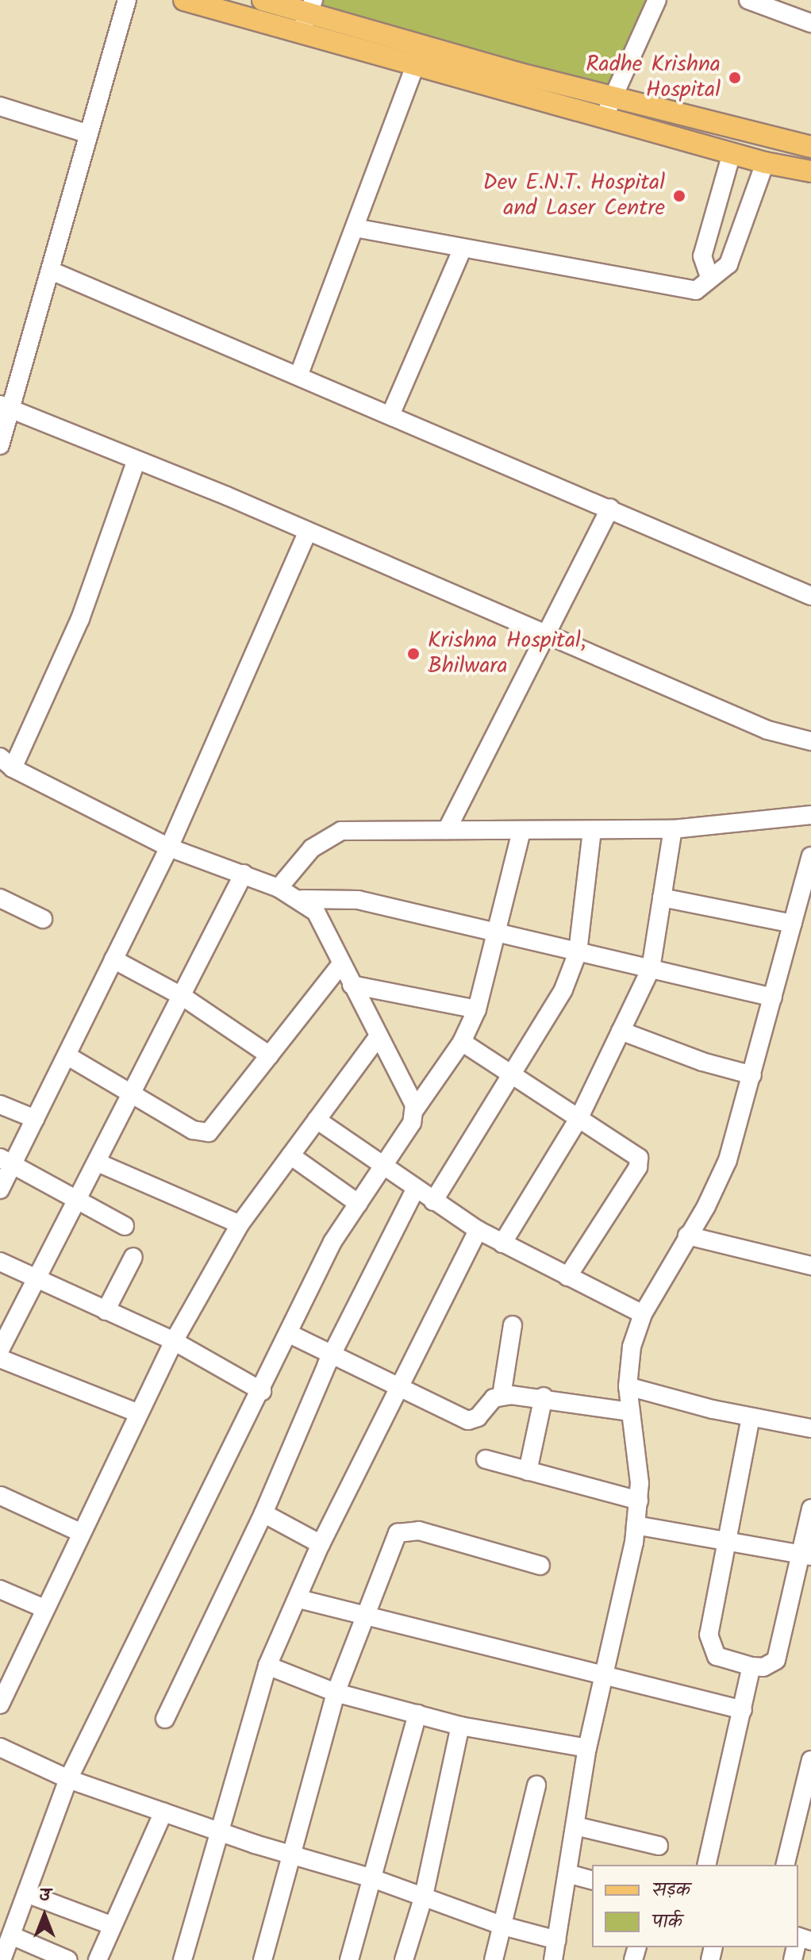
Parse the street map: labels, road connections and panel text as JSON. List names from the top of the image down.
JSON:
{
  "places": ["Radhe Krishna Hospital", "Dev E.N.T. Hospital and Laser Centre", "Krishna Hospital, Bhilwara"],
  "legend": ["सड़क", "पार्क"],
  "north": "top"
}
